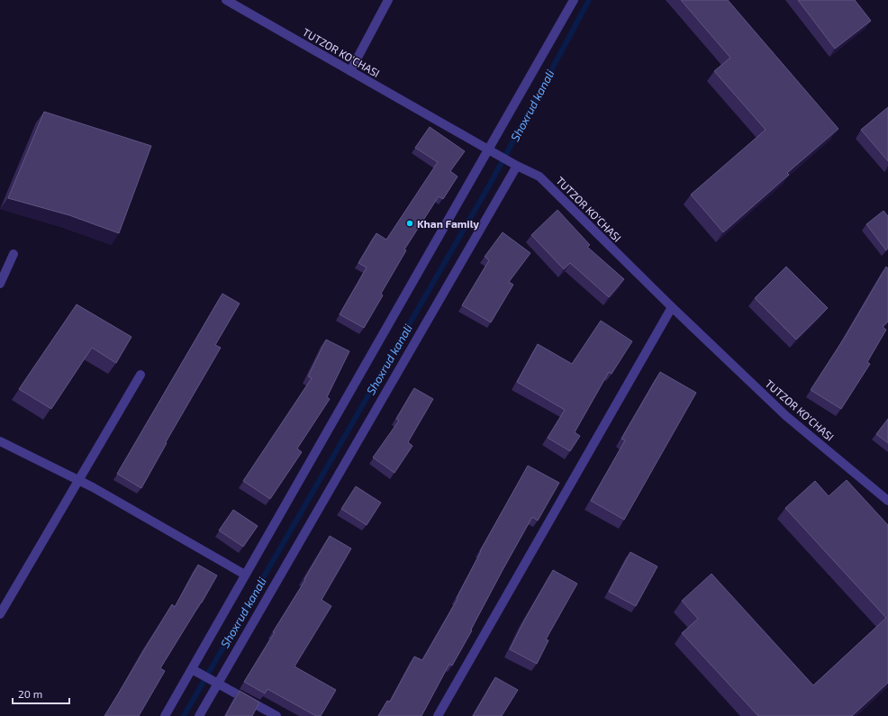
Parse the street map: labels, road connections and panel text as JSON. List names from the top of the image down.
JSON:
{
  "streets": {
    "street": ["TUTZOR KO'CHASI"]
  },
  "water": ["Shoxrud kanali"],
  "places": ["Khan Family"],
  "scale_bar": "20 m"
}
